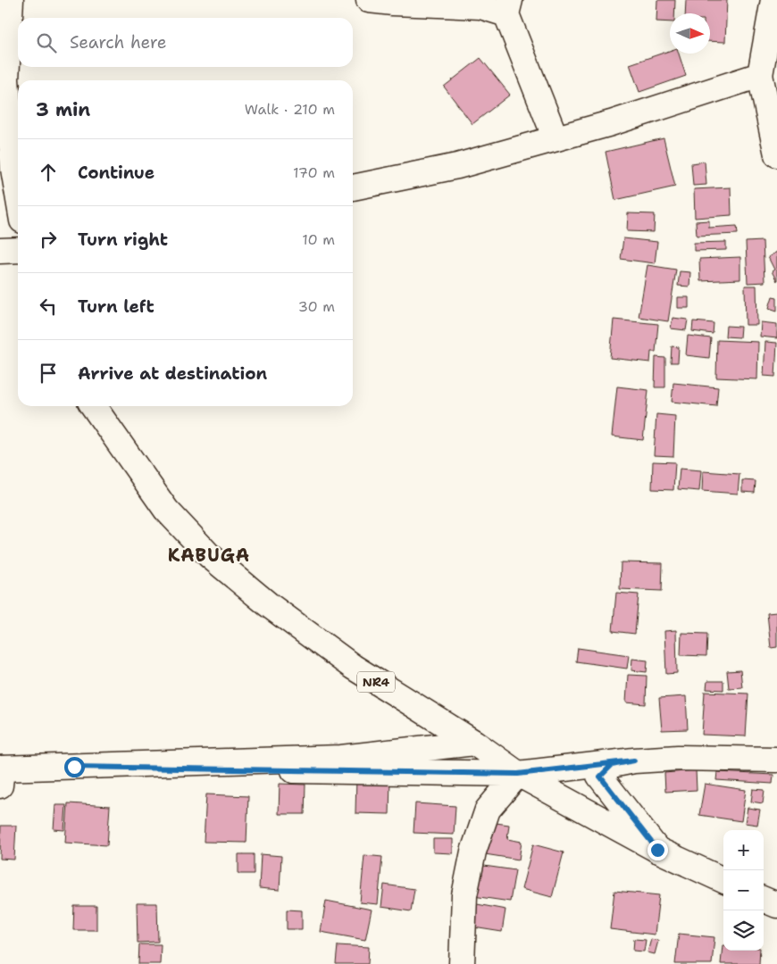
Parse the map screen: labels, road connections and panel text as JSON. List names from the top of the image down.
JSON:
{
  "streets": {
    "main road": ["NR4"]
  },
  "districts": ["KABUGA"],
  "north": "right",
  "page": {
    "search": "Search here",
    "heading": ["3 min", "Walk · 210 m"],
    "list": [
      ["Continue", "170 m"],
      ["Turn right", "10 m"],
      ["Turn left", "30 m"],
      "Arrive at destination"
    ],
    "map_buttons": ["+", "−"]
  }
}
